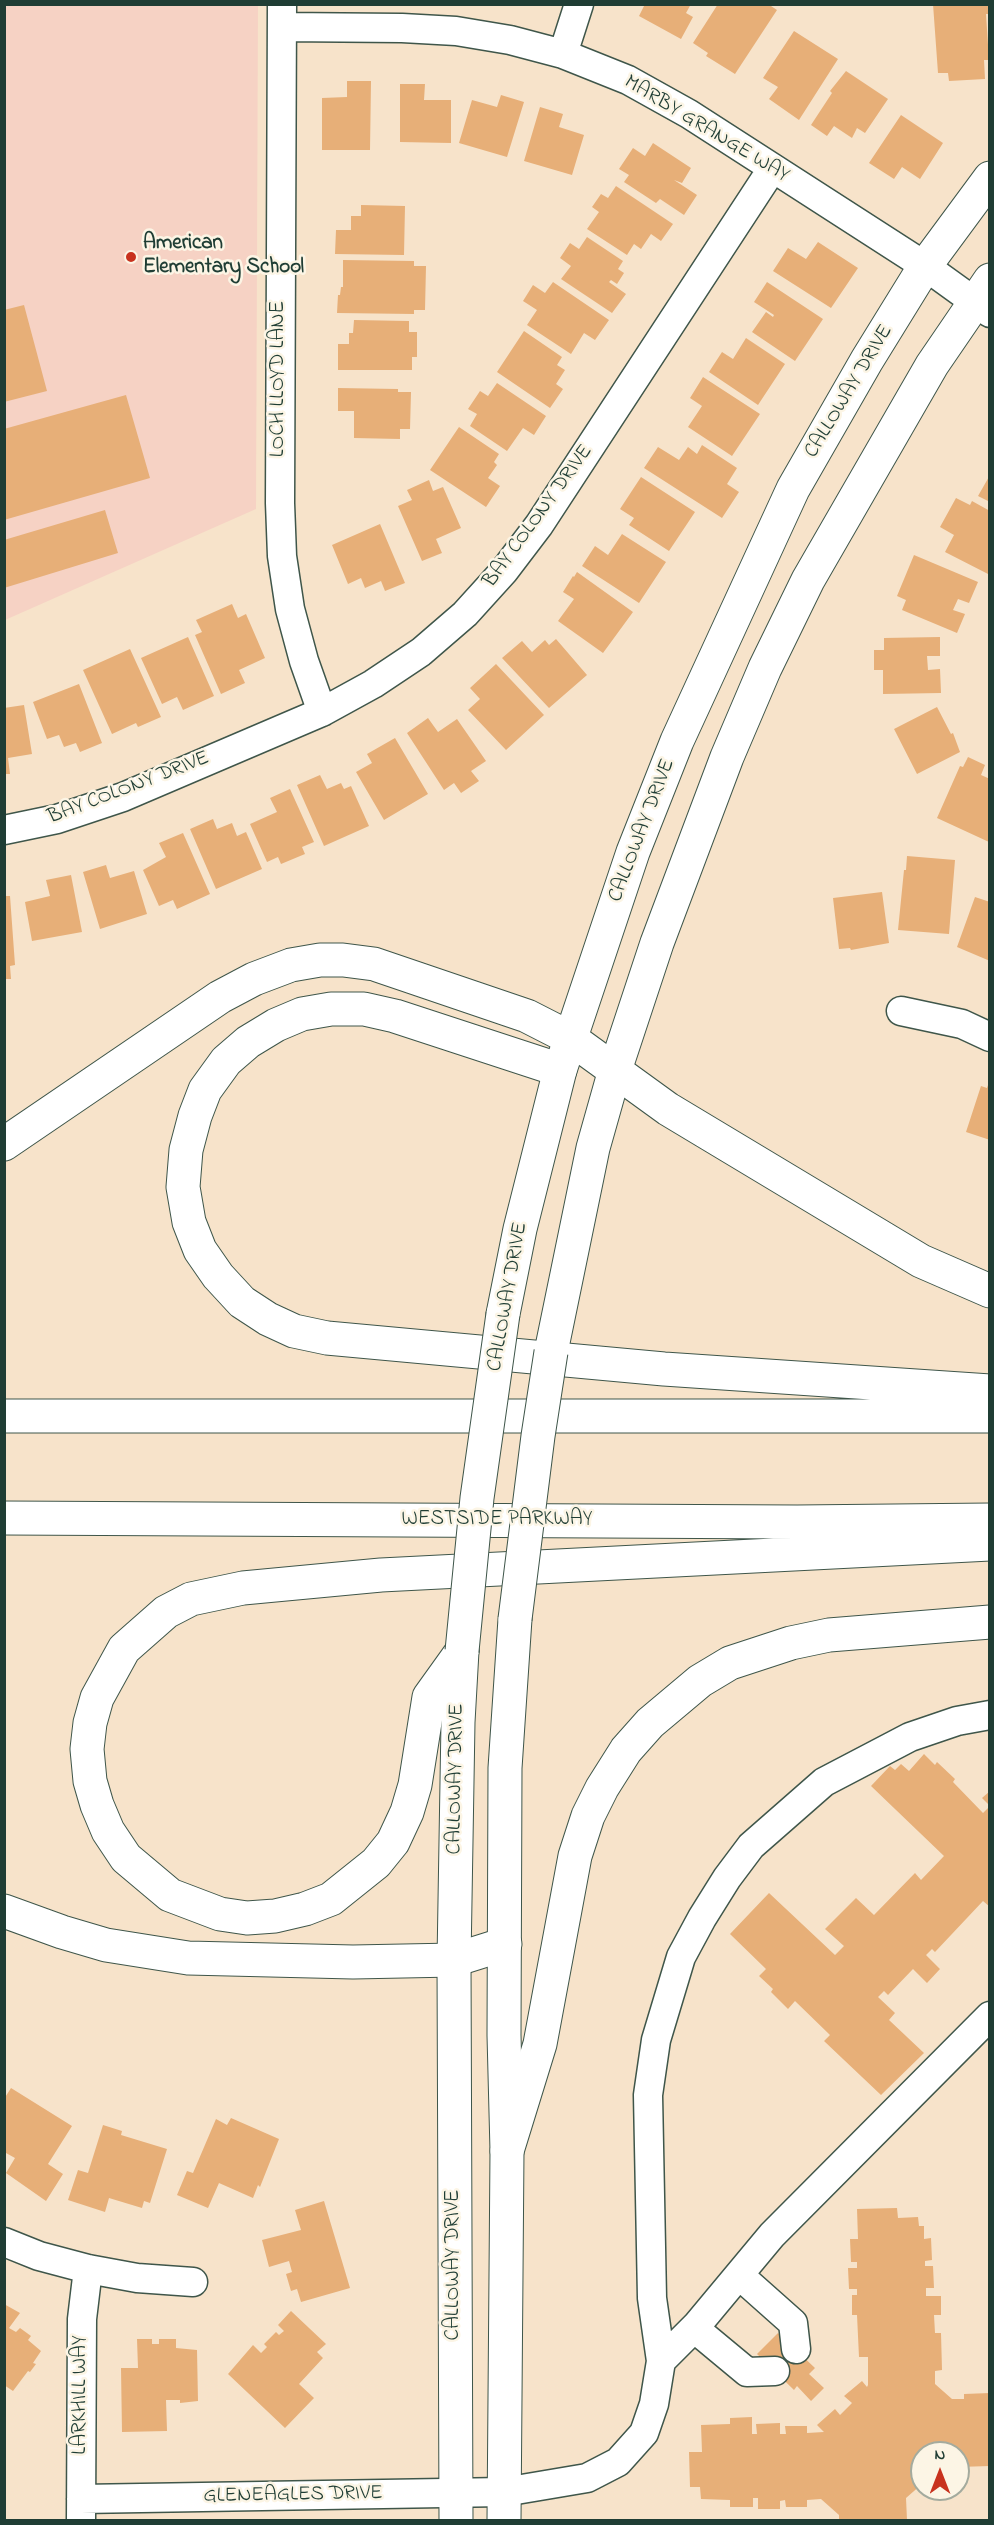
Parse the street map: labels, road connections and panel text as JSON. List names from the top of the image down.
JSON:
{
  "streets": {
    "main road": ["CALLOWAY DRIVE", "WESTSIDE PARKWAY"],
    "street": [
      "MARBY GRANGE WAY",
      "LOCH LLOYD LANE",
      "BAY COLONY DRIVE",
      "LARKHILL WAY",
      "GLENEAGLES DRIVE"
    ]
  },
  "crossings": [
    ["MARBY GRANGE WAY", "LOCH LLOYD LANE"],
    ["MARBY GRANGE WAY", "CALLOWAY DRIVE"],
    ["MARBY GRANGE WAY", "BAY COLONY DRIVE"],
    ["LOCH LLOYD LANE", "BAY COLONY DRIVE"],
    ["CALLOWAY DRIVE", "GLENEAGLES DRIVE"],
    ["LARKHILL WAY", "GLENEAGLES DRIVE"]
  ],
  "places": ["American Elementary School"],
  "north": "top"
}
